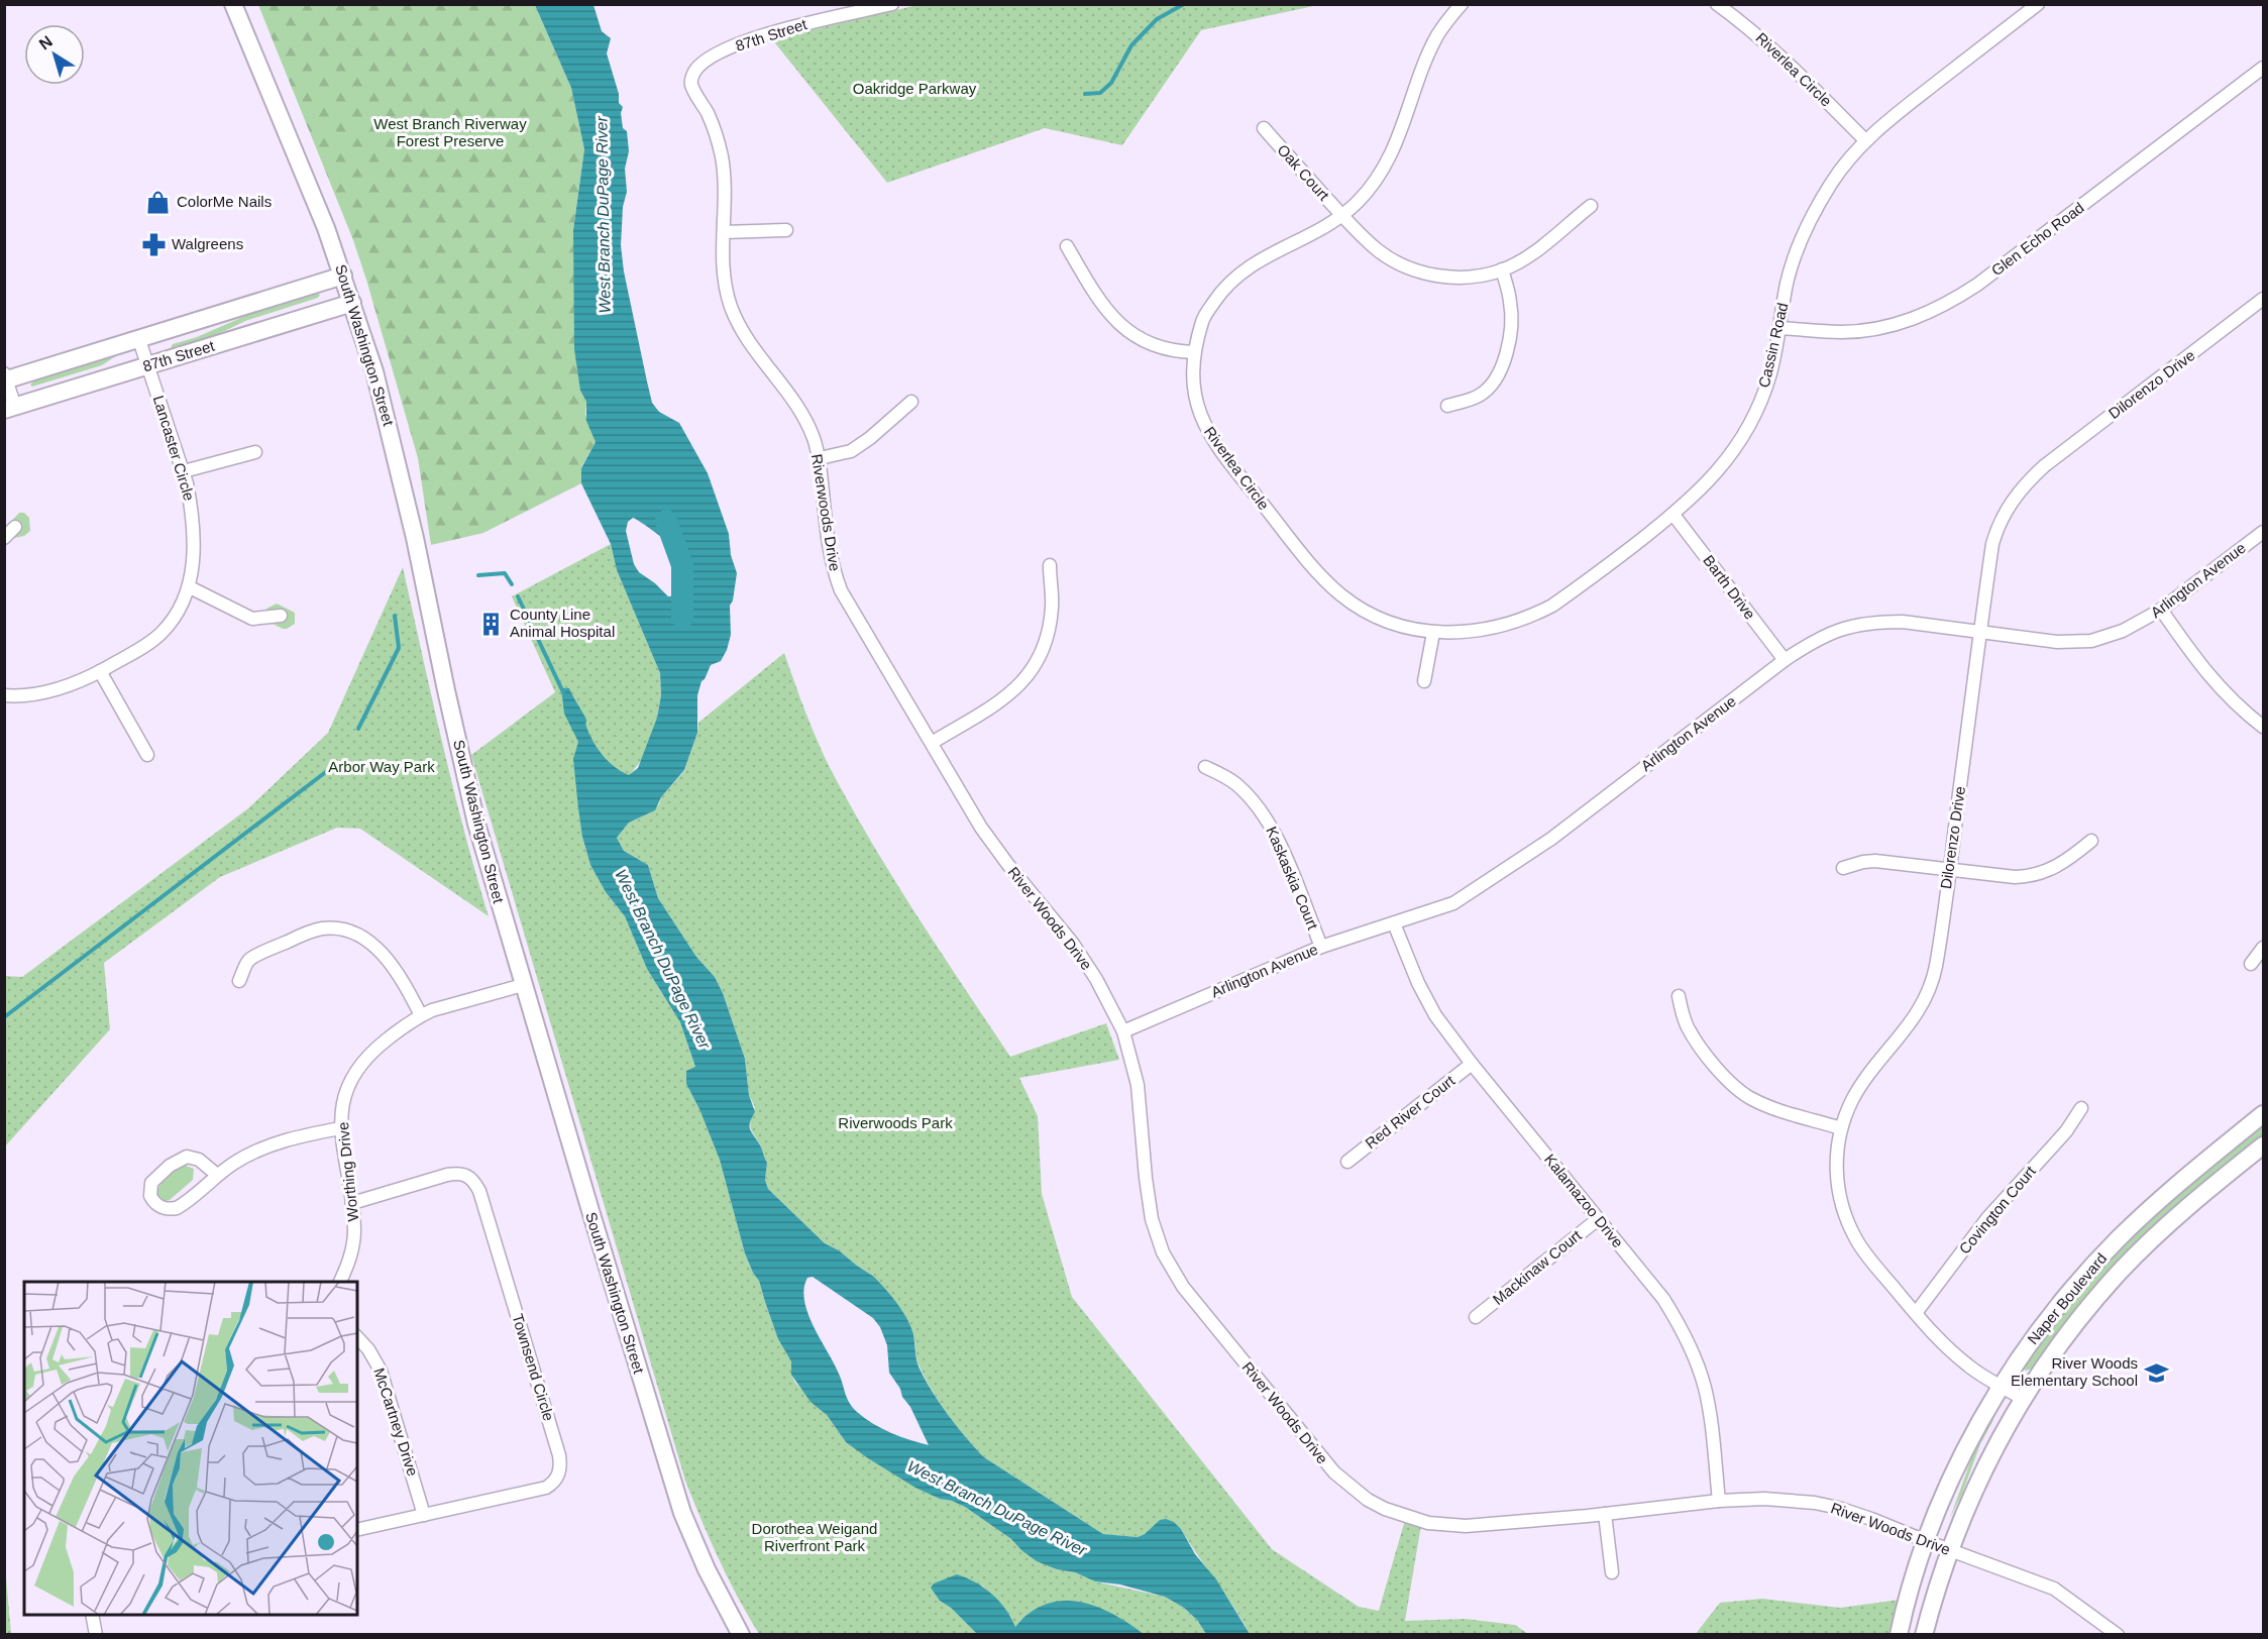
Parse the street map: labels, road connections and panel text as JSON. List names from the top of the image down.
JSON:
{
  "streets": {
    "main road": ["87th Street", "South Washington Street", "Naper Boulevard"],
    "street": [
      "Riverlea Circle",
      "Oak Court",
      "Glen Echo Road",
      "Cassin Road",
      "Dilorenzo Drive",
      "Lancaster Circle",
      "Riverwoods Drive",
      "Arlington Avenue",
      "Barth Drive",
      "Kaskaskia Court",
      "River Woods Drive",
      "Red River Court",
      "Worthing Drive",
      "Kalamazoo Drive",
      "Covington Court",
      "Mackinaw Court",
      "Townsend Circle",
      "McCartney Drive"
    ]
  },
  "crossings": [
    ["87th Street", "South Washington Street"],
    ["87th Street", "Lancaster Circle"],
    ["87th Street", "Riverwoods Drive"],
    ["Riverlea Circle", "Oak Court"],
    ["Riverlea Circle", "Cassin Road"],
    ["Glen Echo Road", "Cassin Road"],
    ["South Washington Street", "Worthing Drive"],
    ["Cassin Road", "Barth Drive"],
    ["Dilorenzo Drive", "Arlington Avenue"],
    ["Dilorenzo Drive", "Covington Court"],
    ["Dilorenzo Drive", "Naper Boulevard"],
    ["Riverwoods Drive", "River Woods Drive"],
    ["Arlington Avenue", "Barth Drive"],
    ["Arlington Avenue", "Kaskaskia Court"],
    ["Arlington Avenue", "River Woods Drive"],
    ["Arlington Avenue", "Kalamazoo Drive"],
    ["River Woods Drive", "Kalamazoo Drive"],
    ["River Woods Drive", "Naper Boulevard"],
    ["Red River Court", "Kalamazoo Drive"],
    ["Worthing Drive", "Townsend Circle"],
    ["Kalamazoo Drive", "Mackinaw Court"],
    ["Townsend Circle", "McCartney Drive"]
  ],
  "water": ["West Branch DuPage River"],
  "parks": [
    "Oakridge Parkway",
    "West Branch Riverway Forest Preserve",
    "Arbor Way Park",
    "Riverwoods Park",
    "Dorothea Weigand Riverfront Park"
  ],
  "places": {
    "shop": ["ColorMe Nails"],
    "pharmacy": ["Walgreens"],
    "building": ["County Line Animal Hospital"],
    "school or university": ["River Woods Elementary School"]
  },
  "north": "top left"
}
